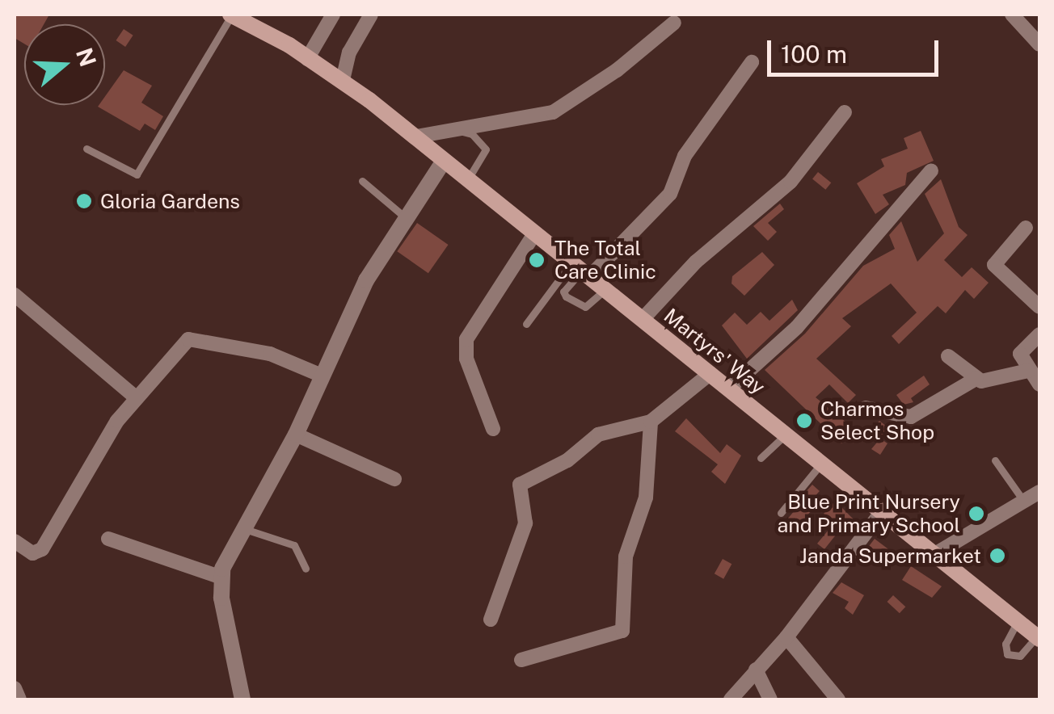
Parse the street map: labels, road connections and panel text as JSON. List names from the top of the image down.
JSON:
{
  "streets": {
    "main road": ["Martyrs' Way"]
  },
  "places": [
    "Gloria Gardens",
    "The Total Care Clinic",
    "Charmos Select Shop",
    "Blue Print Nursery and Primary School",
    "Janda Supermarket"
  ],
  "scale_bar": "100 m",
  "north": "right"
}
